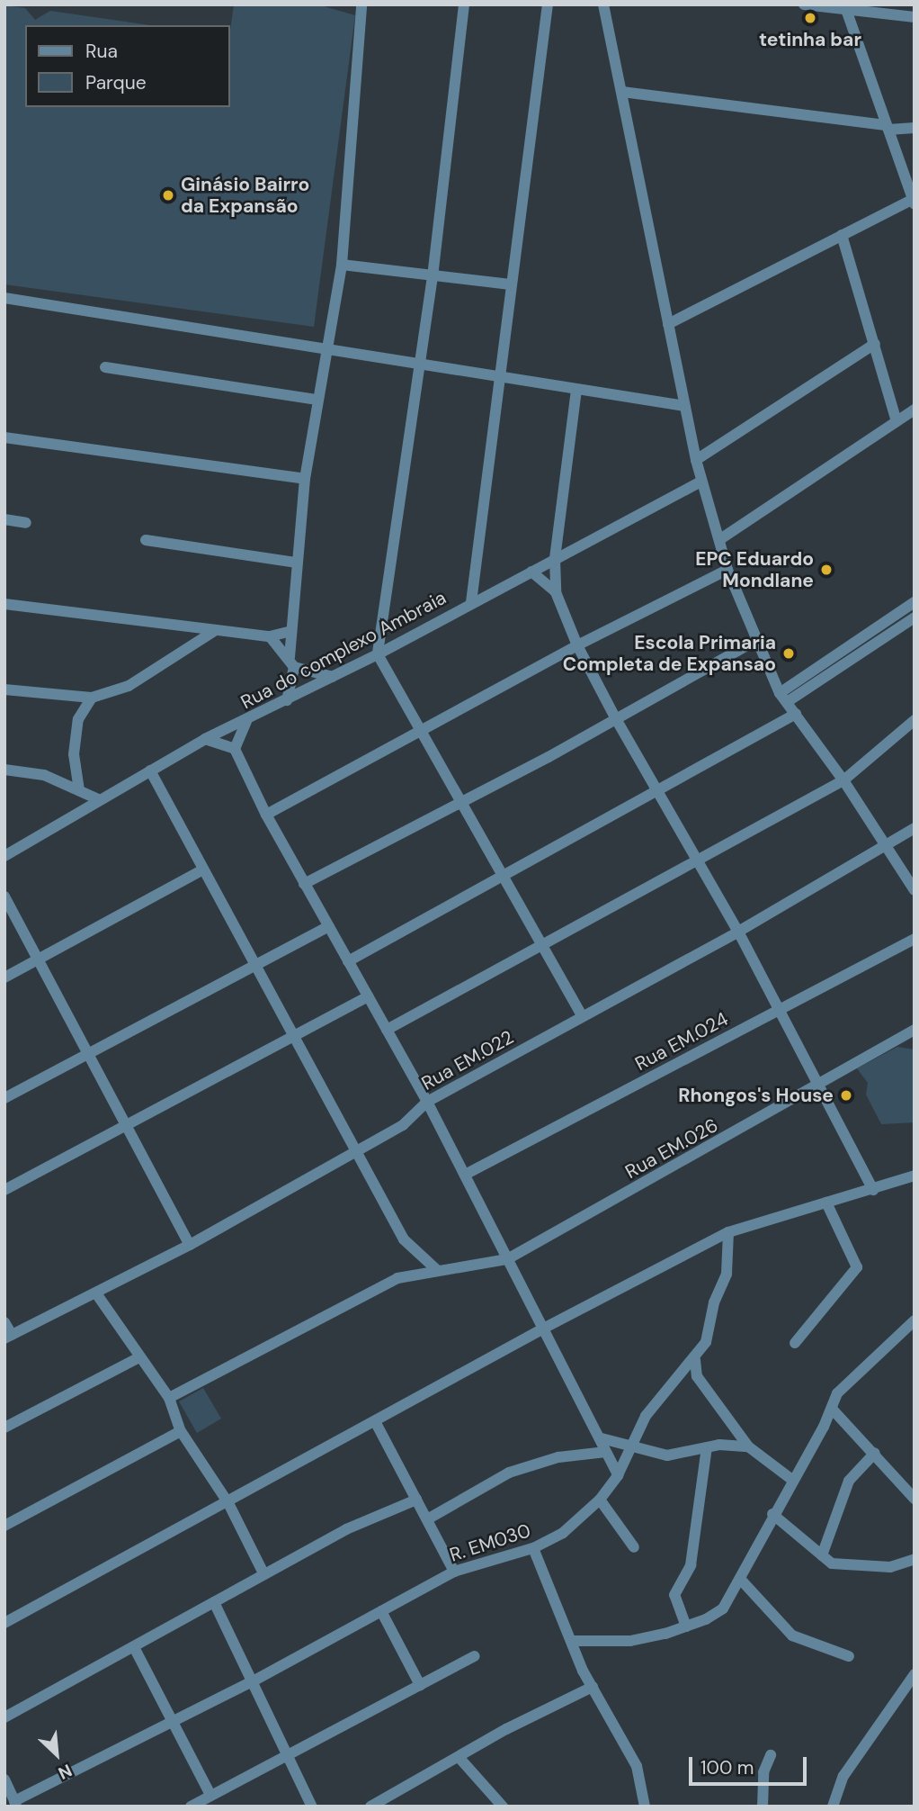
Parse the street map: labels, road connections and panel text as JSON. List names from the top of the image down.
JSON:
{
  "streets": {
    "street": [
      "Rua do complexo Ambraia",
      "Rua EM.024",
      "Rua EM.022",
      "Rua EM.026",
      "R. EM030"
    ]
  },
  "places": [
    "tetinha bar",
    "Ginásio Bairro da Expansão",
    "EPC Eduardo Mondlane",
    "Escola Primaria Completa de Expansao",
    "Rhongos's House"
  ],
  "legend": ["Rua", "Parque"],
  "scale_bar": "100 m",
  "north": "bottom right"
}
